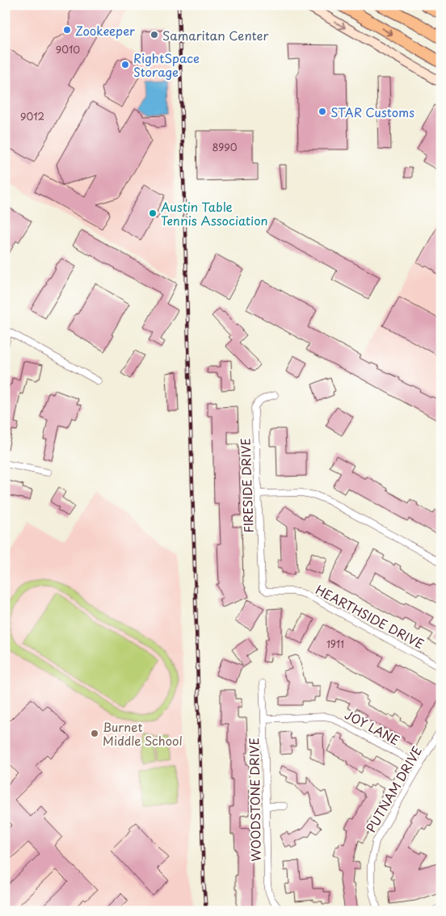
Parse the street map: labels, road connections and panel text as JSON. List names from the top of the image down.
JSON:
{
  "streets": {
    "street": [
      "FIRESIDE DRIVE",
      "HEARTHSIDE DRIVE",
      "JOY LANE",
      "PUTNAM DRIVE",
      "WOODSTONE DRIVE"
    ]
  },
  "crossings": [
    ["FIRESIDE DRIVE", "HEARTHSIDE DRIVE"],
    ["JOY LANE", "PUTNAM DRIVE"],
    ["JOY LANE", "WOODSTONE DRIVE"]
  ],
  "places": [
    "Zookeeper",
    "Samaritan Center",
    "RightSpace Storage",
    "STAR Customs",
    "Austin Table Tennis Association",
    "Burnet Middle School"
  ],
  "house_numbers": [
    "9010",
    "9012",
    "8990",
    "1911"
  ]
}
